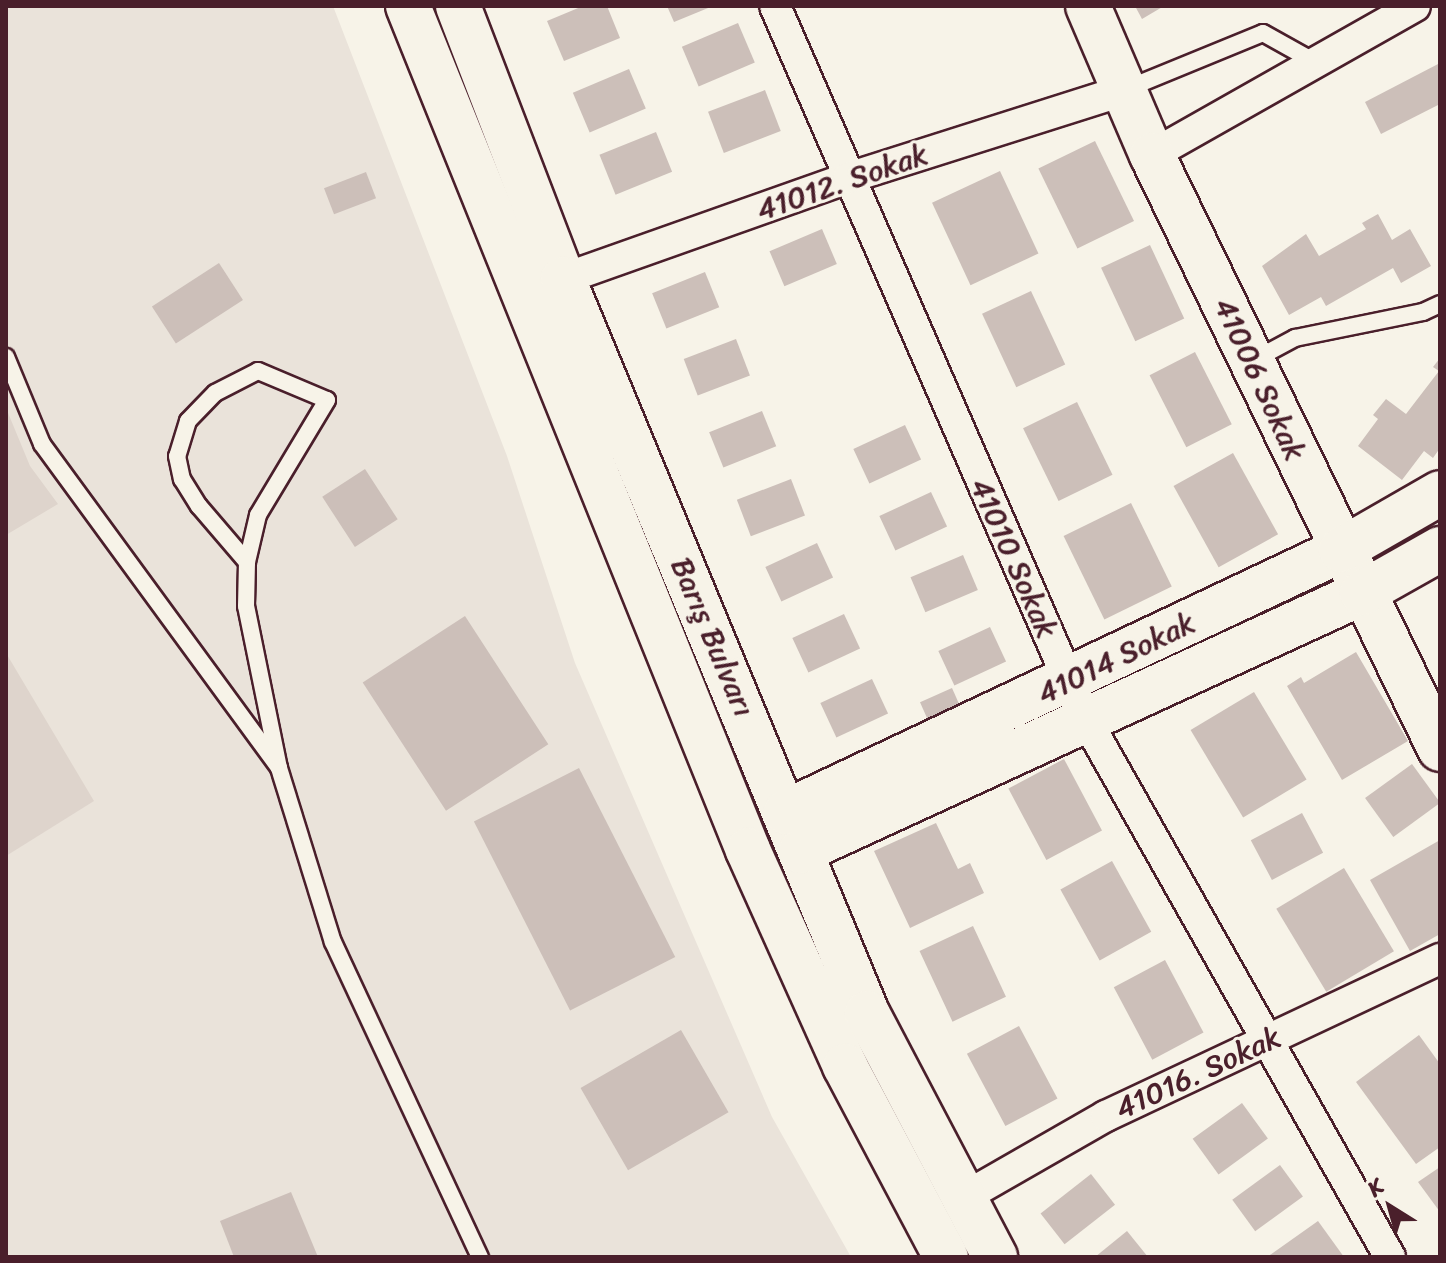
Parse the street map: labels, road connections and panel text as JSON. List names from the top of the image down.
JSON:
{
  "streets": {
    "main road": ["41006 Sokak", "Barış Bulvarı", "41014 Sokak"],
    "street": ["41012. Sokak", "41010 Sokak", "41016. Sokak"]
  },
  "crossings": [
    ["41012. Sokak", "41006 Sokak"],
    ["41012. Sokak", "41010 Sokak"],
    ["41012. Sokak", "Barış Bulvarı"],
    ["41006 Sokak", "41014 Sokak"],
    ["41010 Sokak", "41014 Sokak"],
    ["41010 Sokak", "41016. Sokak"],
    ["Barış Bulvarı", "41014 Sokak"],
    ["Barış Bulvarı", "41016. Sokak"]
  ],
  "north": "top left"
}
